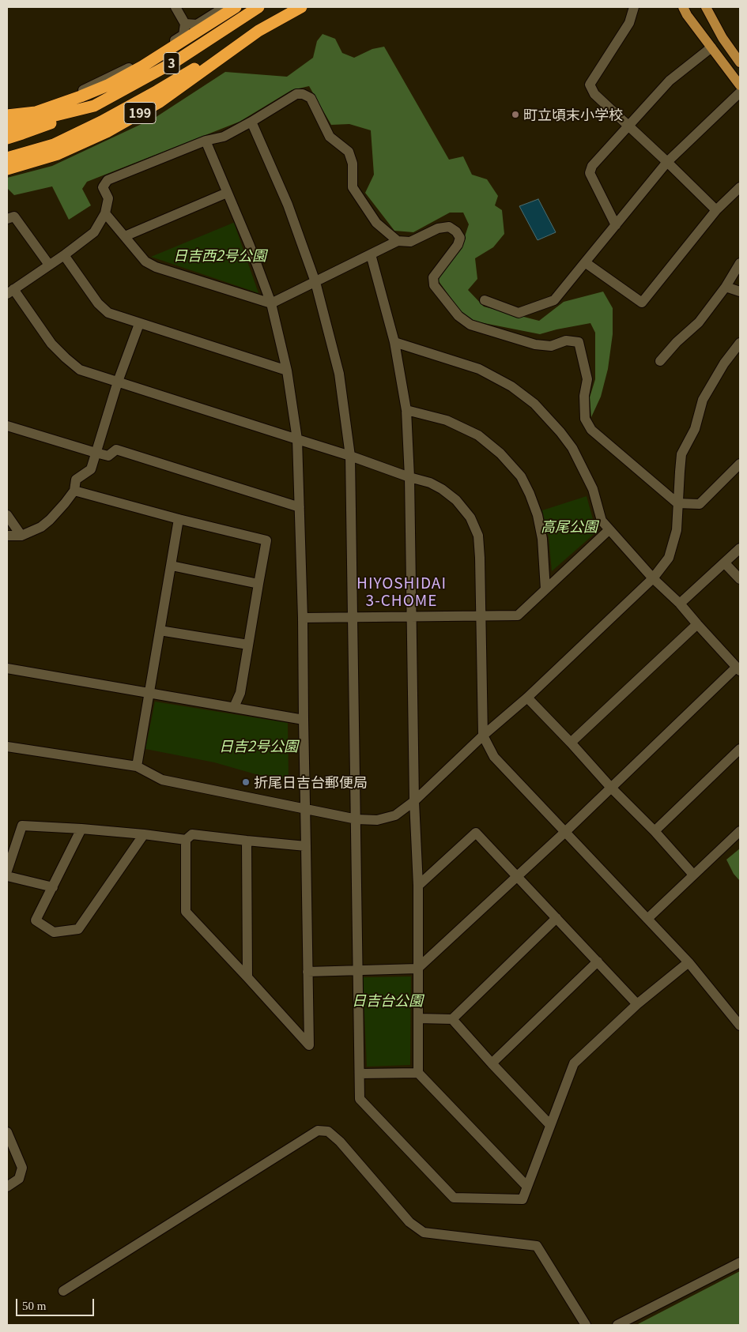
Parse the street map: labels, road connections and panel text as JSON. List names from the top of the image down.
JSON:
{
  "streets": {
    "highway": ["3", "199"]
  },
  "crossings": [
    ["3", "199"]
  ],
  "districts": ["HIYOSHIDAI 3-CHOME"],
  "parks": [
    "日吉西2号公園",
    "高尾公園",
    "日吉2号公園",
    "日吉台公園"
  ],
  "places": ["町立頃末小学校", "折尾日吉台郵便局"],
  "scale_bar": "50 m"
}
